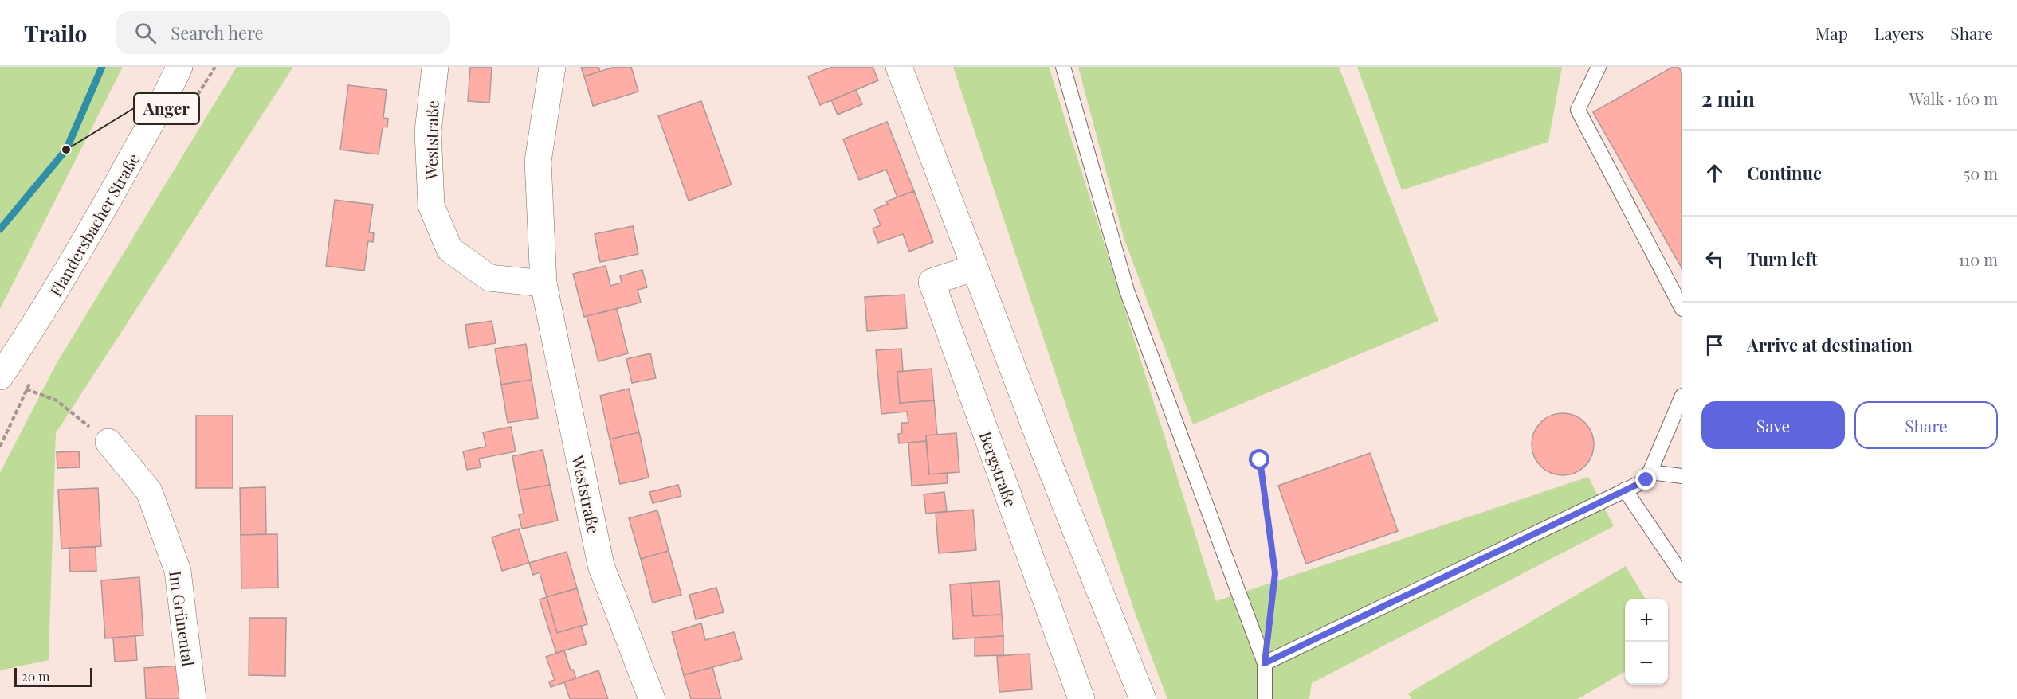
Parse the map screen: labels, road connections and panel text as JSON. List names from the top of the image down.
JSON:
{
  "streets": {
    "street": [
      "Weststraße",
      "Flandersbacher Straße",
      "Bergstraße",
      "Im Grünental"
    ]
  },
  "places": ["Anger"],
  "scale_bar": "20 m",
  "page": {
    "header": "Trailo",
    "search": "Search here",
    "nav": ["Map", "Layers", "Share"],
    "heading": ["2 min", "Walk · 160 m"],
    "list": [
      ["Continue", "50 m"],
      ["Turn left", "110 m"],
      "Arrive at destination"
    ],
    "buttons": ["Save", "Share"],
    "map_buttons": ["+", "−"],
    "scale": "20 m"
  }
}
